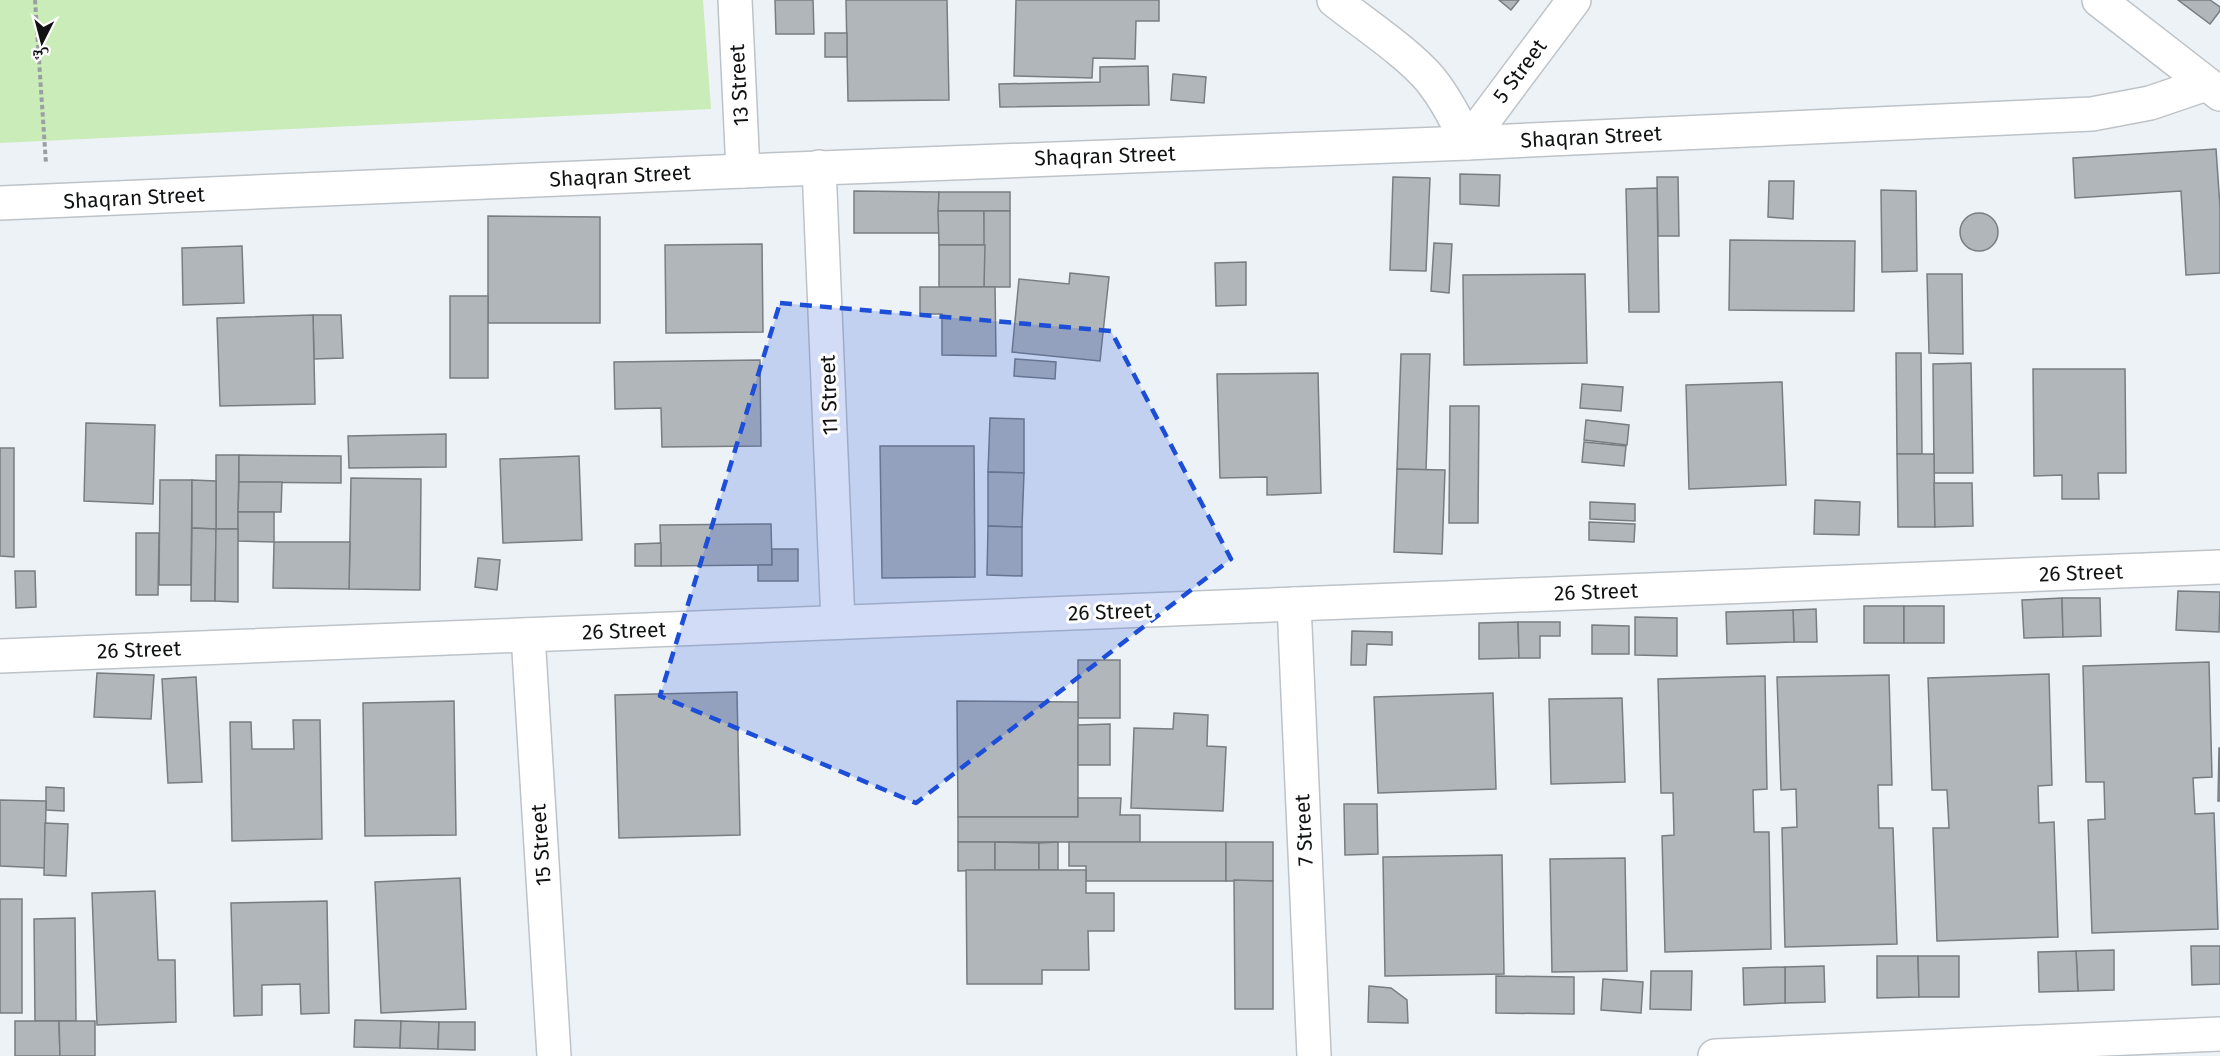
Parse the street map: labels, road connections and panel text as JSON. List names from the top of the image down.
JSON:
{
  "streets": {
    "street": [
      "5 Street",
      "13 Street",
      "Shaqran Street",
      "11 Street",
      "26 Street",
      "7 Street",
      "15 Street"
    ]
  },
  "crossings": [
    ["5 Street", "Shaqran Street"],
    ["13 Street", "Shaqran Street"],
    ["Shaqran Street", "11 Street"],
    ["11 Street", "26 Street"],
    ["26 Street", "7 Street"],
    ["26 Street", "15 Street"]
  ],
  "north": "bottom"
}
